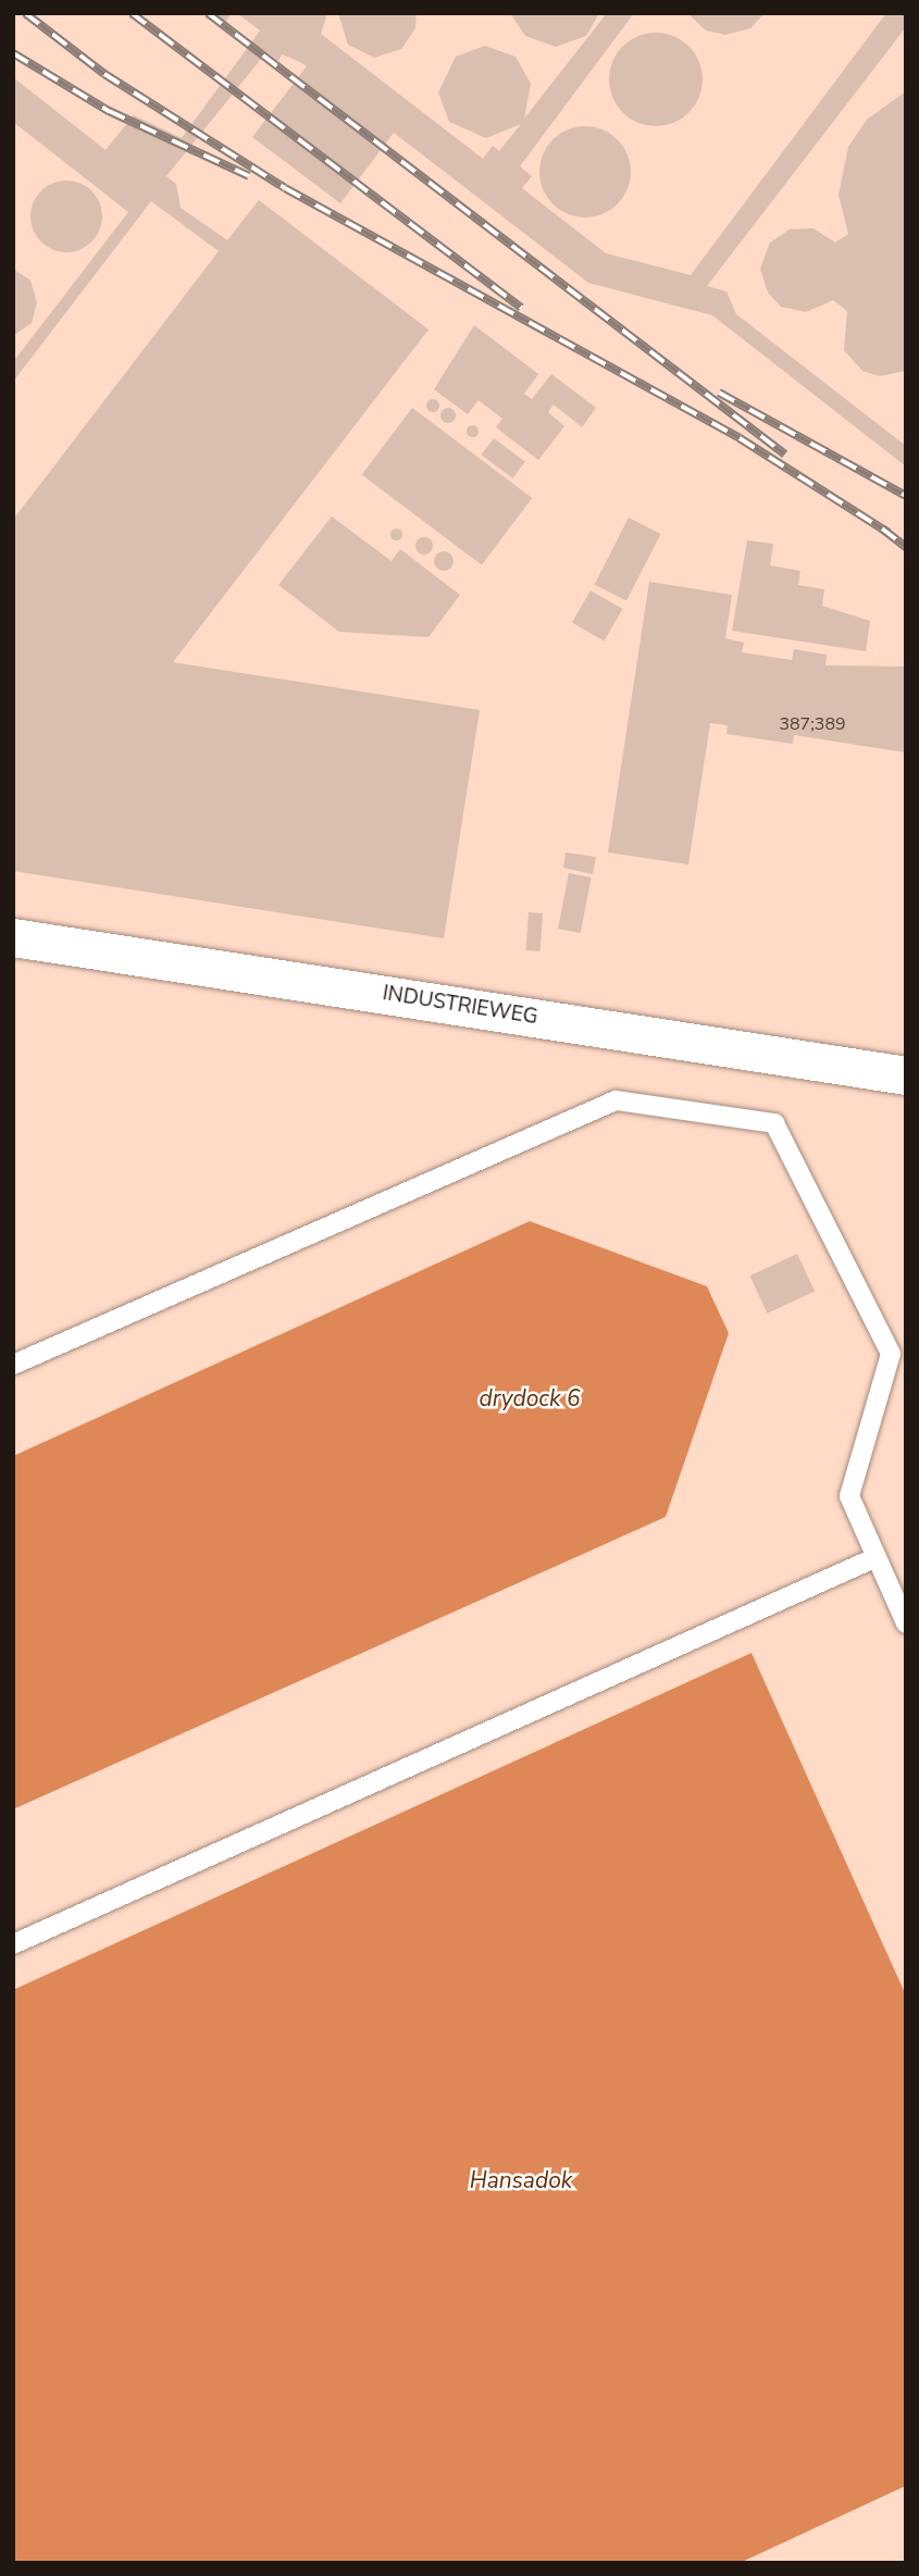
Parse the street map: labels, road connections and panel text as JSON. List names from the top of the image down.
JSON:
{
  "streets": {
    "street": ["INDUSTRIEWEG"]
  },
  "water": ["drydock 6", "Hansadok"],
  "house_numbers": ["387;389"]
}
